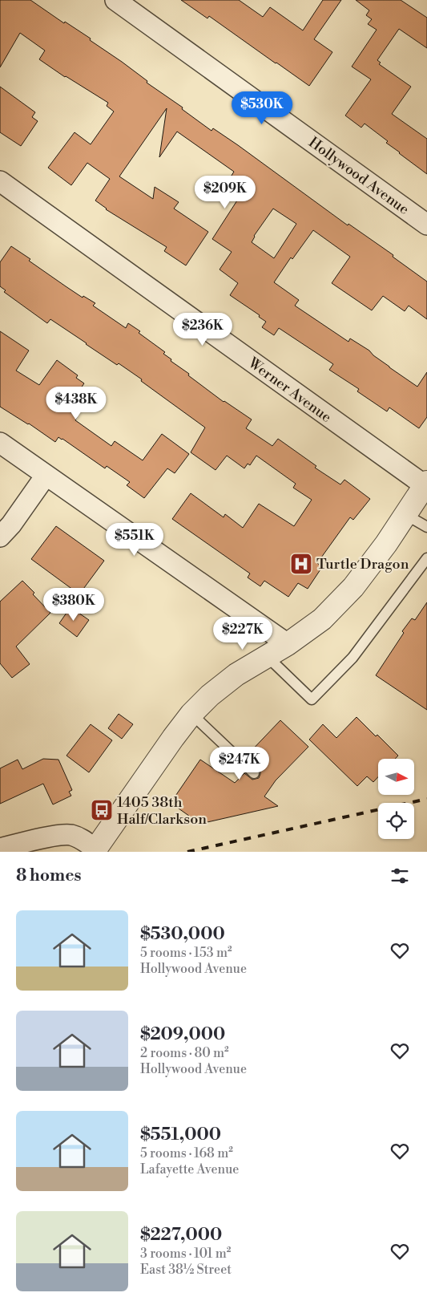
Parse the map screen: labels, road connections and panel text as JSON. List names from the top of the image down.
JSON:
{
  "streets": {
    "street": ["Hollywood Avenue", "Werner Avenue"]
  },
  "places": {
    "hospital": ["Turtle Dragon"],
    "bus stop": ["1405 38th Half/Clarkson"]
  },
  "north": "right",
  "page": {
    "price": [
      "$530K",
      "$209K",
      "$236K",
      "$438K",
      "$551K",
      "$380K",
      "$227K",
      "$247K"
    ],
    "heading": "8 homes",
    "list": [
      {
        "name": "$530,000",
        "note": "5 rooms · 153 m² · Hollywood Avenue"
      },
      {
        "name": "$209,000",
        "note": "2 rooms · 80 m² · Hollywood Avenue"
      },
      {
        "name": "$551,000",
        "note": "5 rooms · 168 m² · Lafayette Avenue"
      },
      {
        "name": "$227,000",
        "note": "3 rooms · 101 m² · East 38½ Street"
      }
    ]
  }
}
